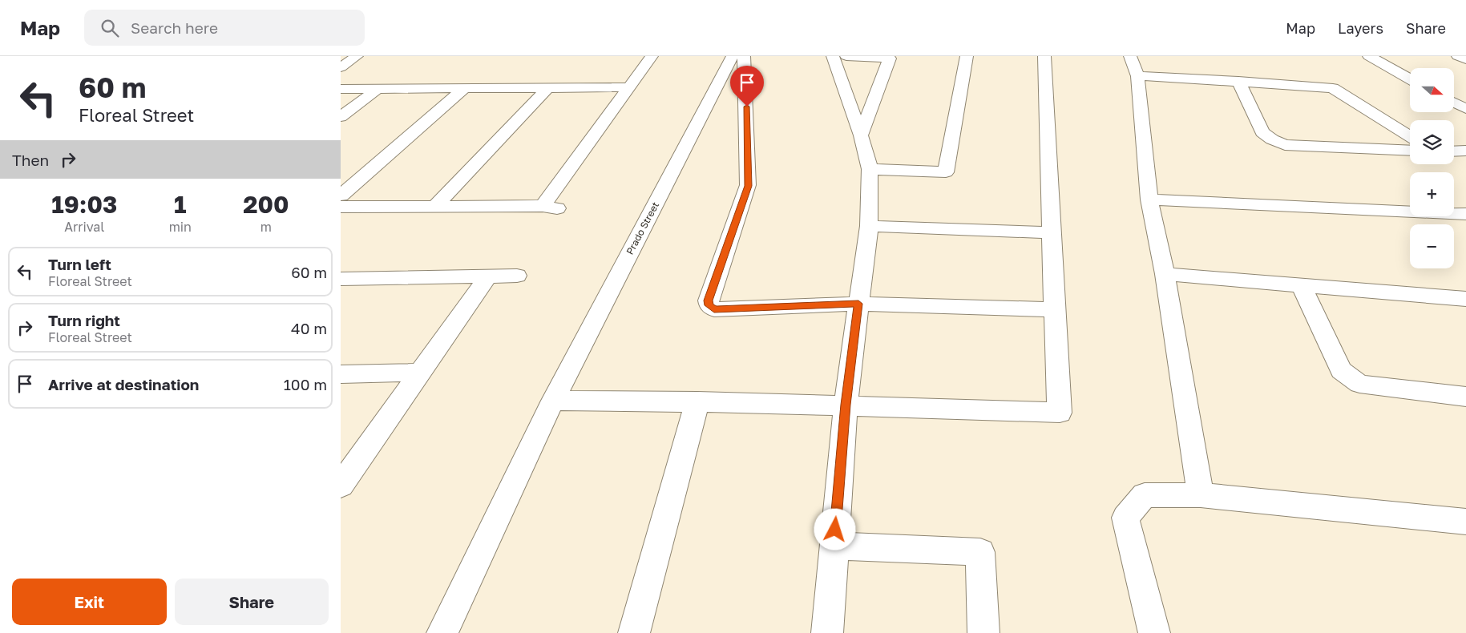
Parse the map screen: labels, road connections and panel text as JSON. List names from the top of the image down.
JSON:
{
  "streets": {
    "street": ["Prado Street"]
  },
  "north": "right",
  "page": {
    "header": "Map",
    "search": "Search here",
    "nav": ["Map", "Layers", "Share"],
    "turn": ["60 m", "Floreal Street"],
    "map_buttons": ["+", "−"],
    "then": "Then",
    "eta": [
      "19:03",
      "Arrival",
      "1",
      "min",
      "200",
      "m"
    ],
    "list": [
      {
        "name": "Turn left",
        "note": "Floreal Street",
        "value": "60 m"
      },
      {
        "name": "Turn right",
        "note": "Floreal Street",
        "value": "40 m"
      },
      {
        "name": "Arrive at destination",
        "value": "100 m"
      }
    ],
    "buttons": ["Exit", "Share"]
  }
}
